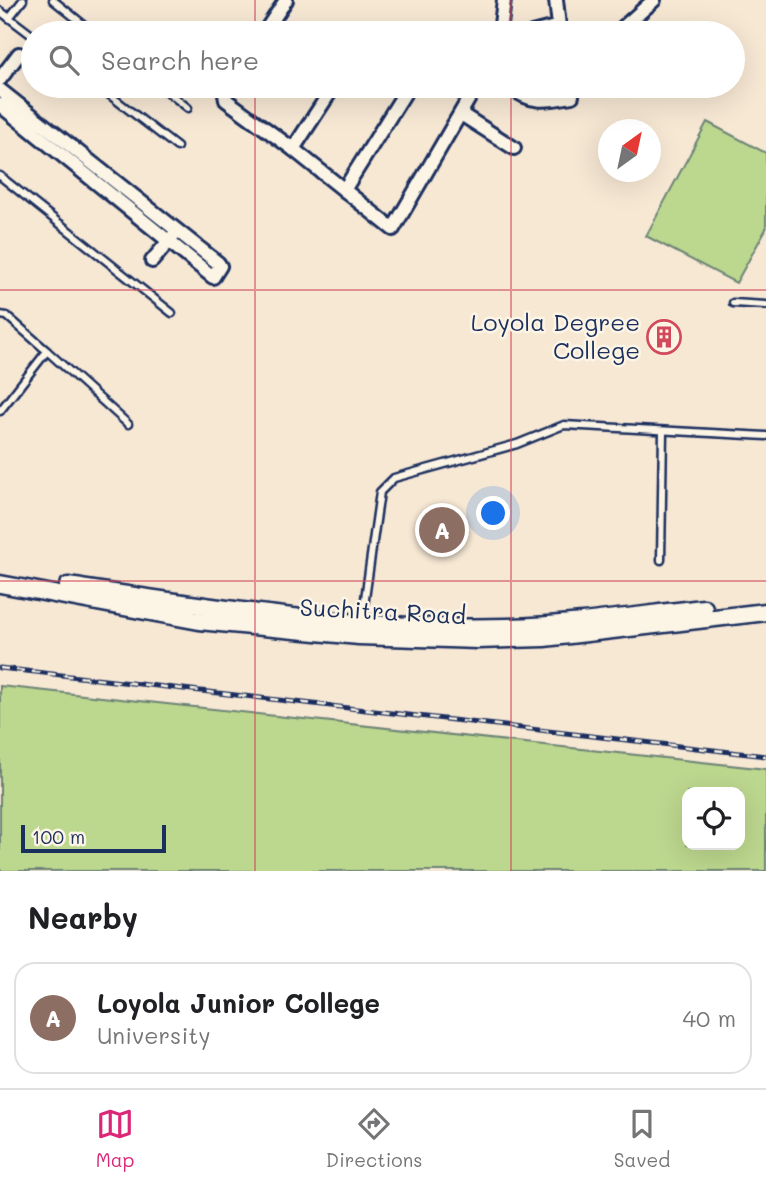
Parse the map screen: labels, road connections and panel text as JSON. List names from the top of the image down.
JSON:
{
  "streets": {
    "main road": ["Suchitra Road"]
  },
  "places": {
    "building": ["Loyola Degree College"]
  },
  "scale_bar": "100 m",
  "north": "top right",
  "page": {
    "search": "Search here",
    "pins": "A",
    "scale": "100 m",
    "heading": "Nearby",
    "list": [
      {
        "mark": "A",
        "name": "Loyola Junior College",
        "note": "University",
        "value": "40 m"
      }
    ],
    "nav": ["Map", "Directions", "Saved"]
  }
}
